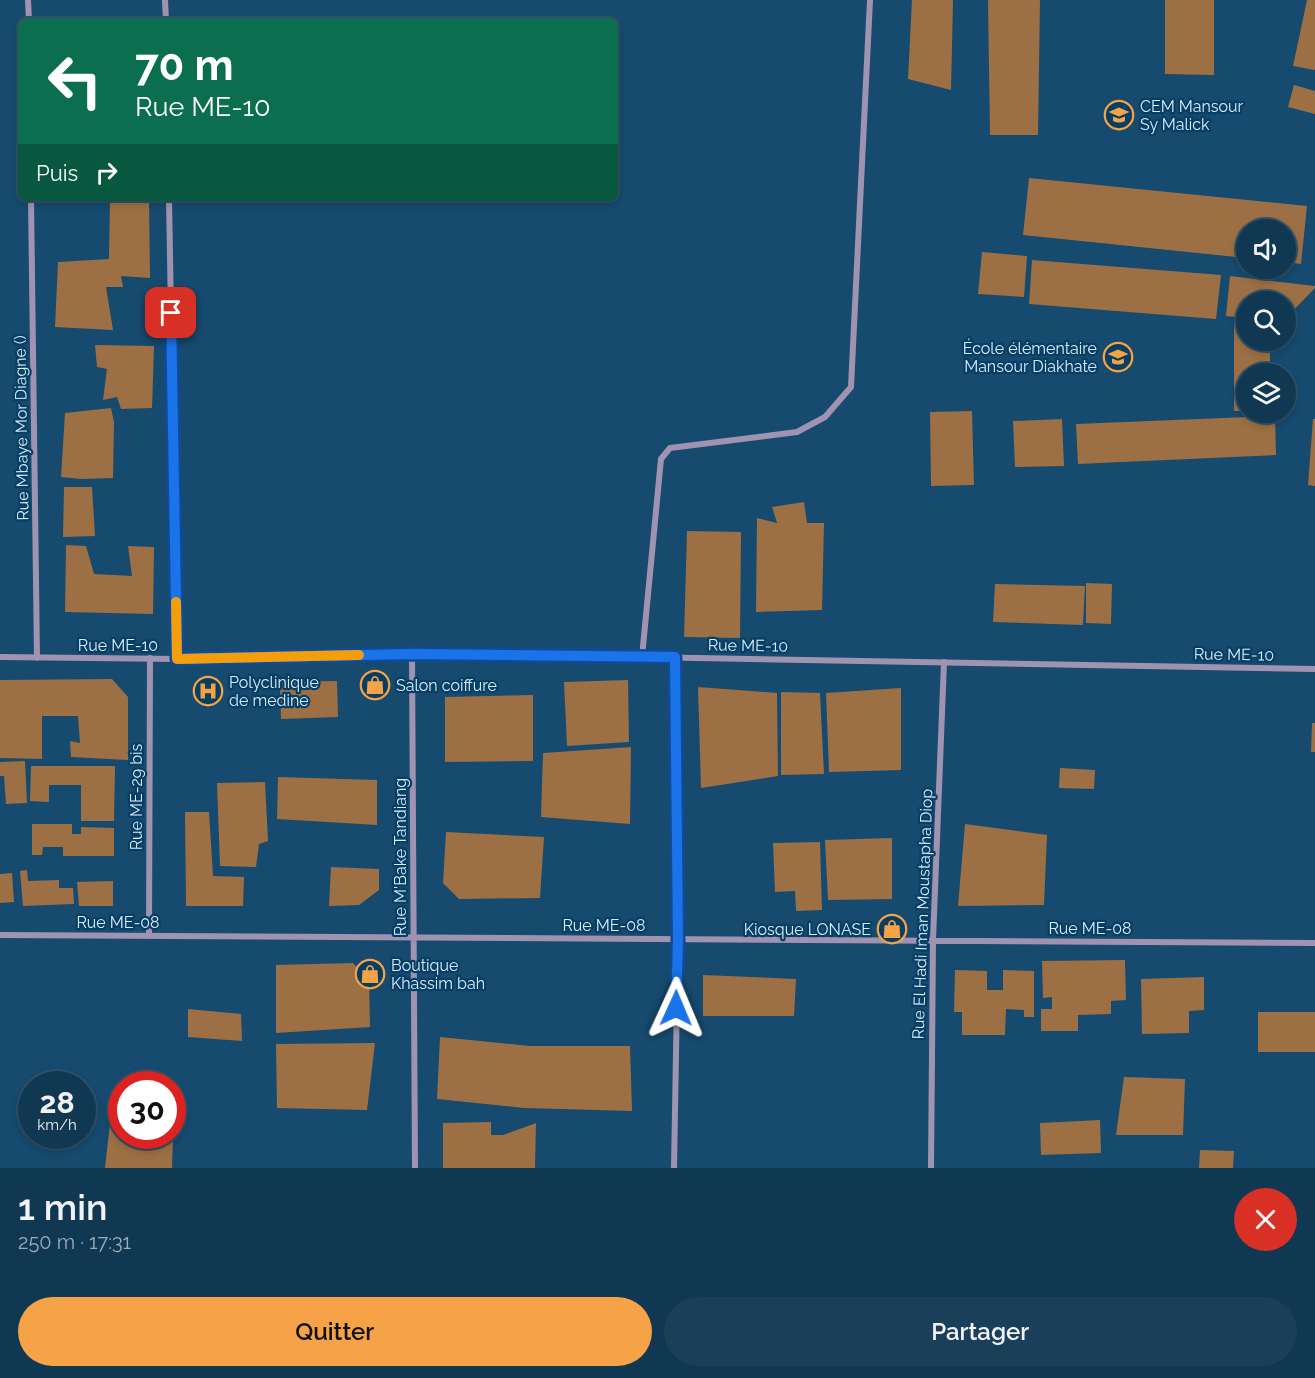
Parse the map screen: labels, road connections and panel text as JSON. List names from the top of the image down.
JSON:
{
  "streets": {
    "street": [
      "Rue Mbaye Mor Diagne ()",
      "Rue ME-10",
      "Rue ME-29 bis",
      "Rue M'Bake Tandiang",
      "Rue El Hadi Iman Moustapha Diop",
      "Rue ME-08"
    ]
  },
  "crossings": [
    ["Rue Mbaye Mor Diagne ()", "Rue ME-10"],
    ["Rue ME-10", "Rue ME-29 bis"],
    ["Rue ME-10", "Rue M'Bake Tandiang"],
    ["Rue ME-10", "Rue El Hadi Iman Moustapha Diop"],
    ["Rue ME-29 bis", "Rue ME-08"],
    ["Rue M'Bake Tandiang", "Rue ME-08"],
    ["Rue El Hadi Iman Moustapha Diop", "Rue ME-08"]
  ],
  "places": {
    "school or university": ["CEM Mansour Sy Malick", "École élémentaire Mansour Diakhate"],
    "shop": ["Salon coiffure", "Kiosque LONASE", "Boutique Khassim bah"],
    "hospital": ["Polyclinique de medine"]
  },
  "page": {
    "turn": ["70 m", "Rue ME-10"],
    "then": "Puis",
    "speed": "28 km/h",
    "limit": "30",
    "heading": ["1 min", "250 m · 17:31"],
    "buttons": ["Quitter", "Partager"]
  }
}
